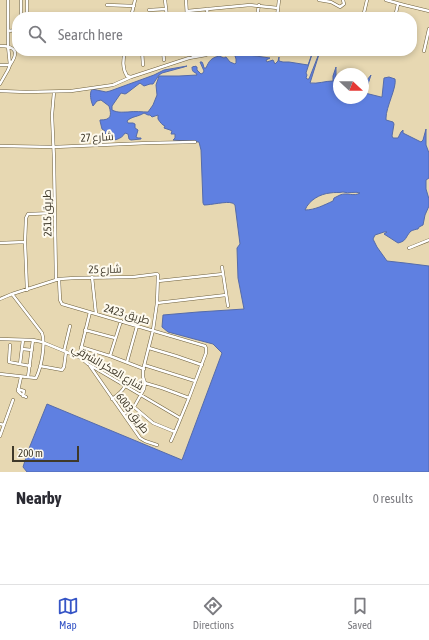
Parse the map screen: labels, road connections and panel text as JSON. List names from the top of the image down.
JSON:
{
  "streets": {
    "street": [
      "شارع 27",
      "طريق 2515",
      "شارع 25",
      "طريق 2423",
      "شارع العكر الشرقي",
      "طريق 6003"
    ]
  },
  "crossings": [
    ["شارع 27", "طريق 2515"],
    ["طريق 2515", "شارع 25"],
    ["طريق 2515", "طريق 2423"],
    ["شارع 25", "طريق 2423"],
    ["شارع العكر الشرقي", "طريق 6003"]
  ],
  "scale_bar": "200 m",
  "north": "right",
  "page": {
    "search": "Search here",
    "scale": "200 m",
    "heading": ["Nearby", "0 results"],
    "nav": ["Map", "Directions", "Saved"]
  }
}
